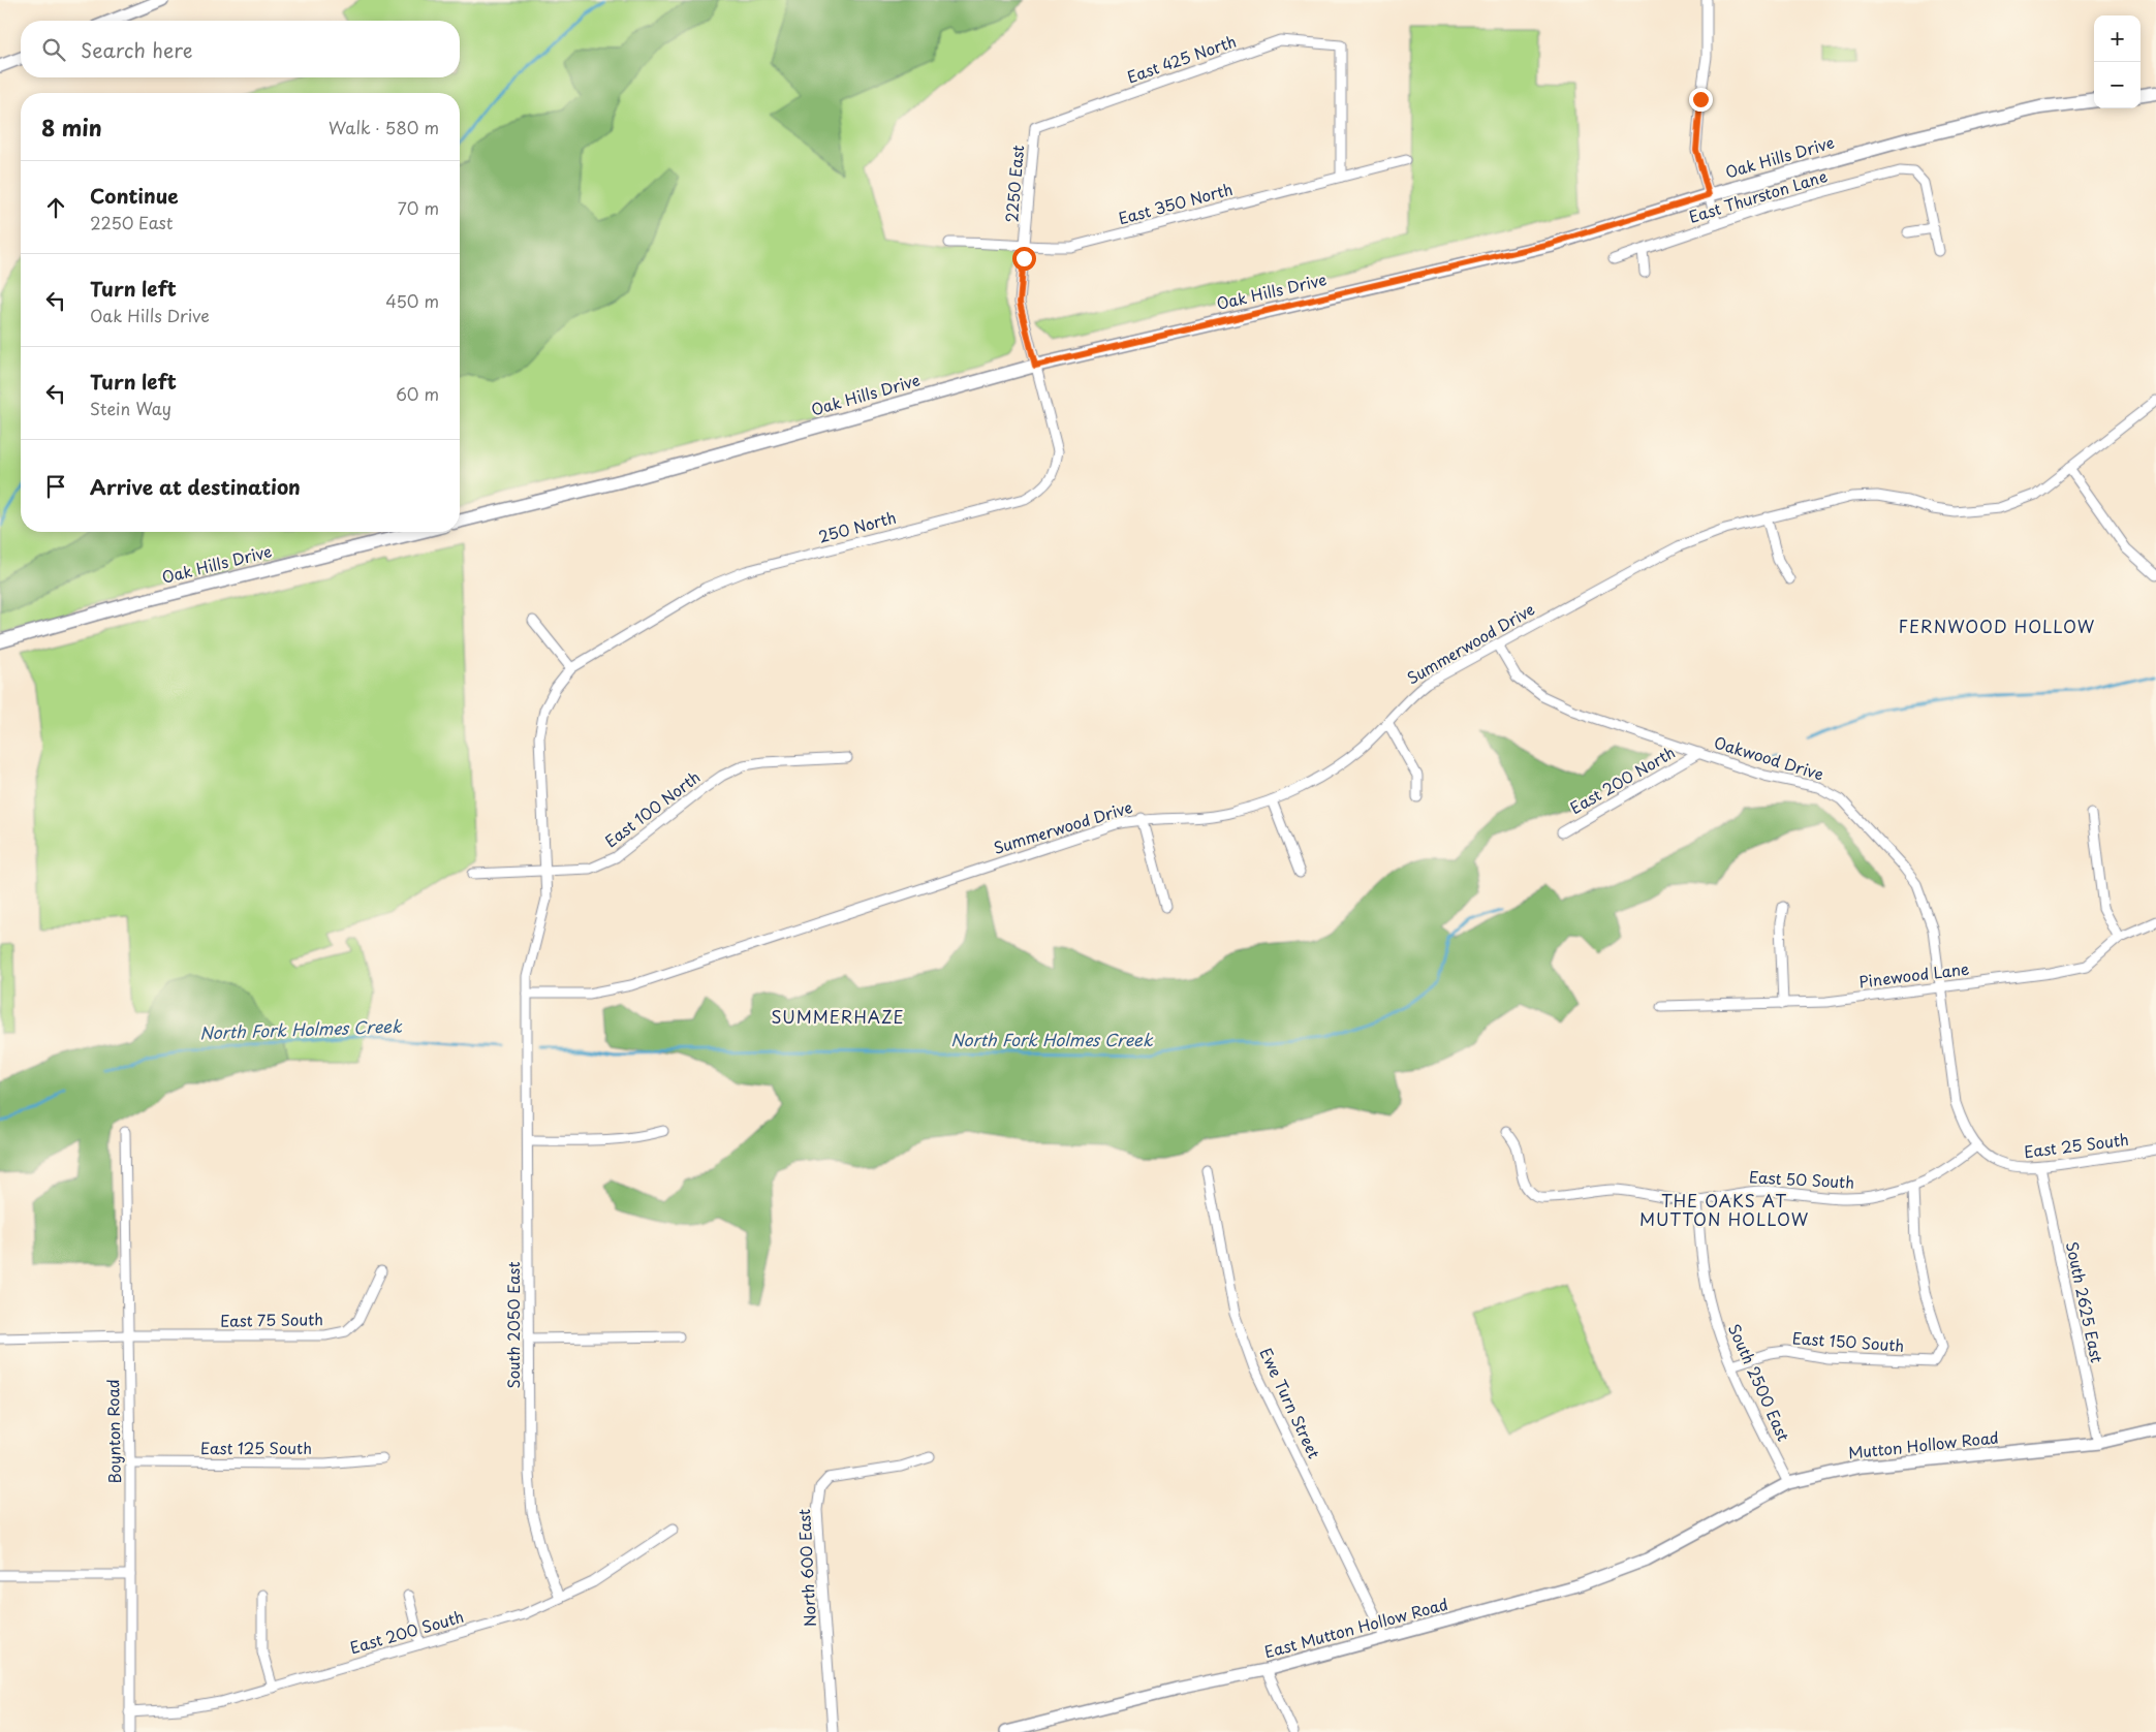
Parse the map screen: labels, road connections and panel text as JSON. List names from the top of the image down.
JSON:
{
  "streets": {
    "main road": ["Oak Hills Drive"],
    "street": [
      "East 425 North",
      "2250 East",
      "East Thurston Lane",
      "East 350 North",
      "250 North",
      "Summerwood Drive",
      "Oakwood Drive",
      "East 200 North",
      "East 100 North",
      "Pinewood Lane",
      "East 25 South",
      "East 50 South",
      "South 2625 East",
      "East 75 South",
      "South 2050 East",
      "East 150 South",
      "South 2500 East",
      "Ewe Turn Street",
      "Boynton Road",
      "Mutton Hollow Road",
      "East 125 South",
      "North 600 East",
      "East Mutton Hollow Road",
      "East 200 South"
    ]
  },
  "crossings": [
    ["East 425 North", "2250 East"],
    ["East 425 North", "East 350 North"],
    ["Oak Hills Drive", "2250 East"],
    ["Oak Hills Drive", "250 North"],
    ["2250 East", "East 350 North"],
    ["2250 East", "250 North"],
    ["250 North", "South 2050 East"],
    ["Summerwood Drive", "Oakwood Drive"],
    ["Summerwood Drive", "South 2050 East"],
    ["Oakwood Drive", "East 200 North"],
    ["Oakwood Drive", "Pinewood Lane"],
    ["Oakwood Drive", "East 25 South"],
    ["Oakwood Drive", "East 50 South"],
    ["East 100 North", "South 2050 East"],
    ["East 25 South", "East 50 South"],
    ["East 25 South", "South 2625 East"],
    ["East 50 South", "East 150 South"],
    ["East 50 South", "South 2500 East"],
    ["South 2625 East", "Mutton Hollow Road"],
    ["East 75 South", "Boynton Road"],
    ["South 2050 East", "East 200 South"],
    ["East 150 South", "South 2500 East"],
    ["South 2500 East", "Mutton Hollow Road"],
    ["Ewe Turn Street", "East Mutton Hollow Road"],
    ["Boynton Road", "East 125 South"],
    ["Boynton Road", "East 200 South"],
    ["Mutton Hollow Road", "East Mutton Hollow Road"]
  ],
  "districts": ["FERNWOOD HOLLOW", "SUMMERHAZE", "THE OAKS AT MUTTON HOLLOW"],
  "water": ["North Fork Holmes Creek"],
  "page": {
    "map_buttons": ["+", "−"],
    "search": "Search here",
    "heading": ["8 min", "Walk · 580 m"],
    "list": [
      ["Continue", "2250 East", "70 m"],
      ["Turn left", "Oak Hills Drive", "450 m"],
      ["Turn left", "Stein Way", "60 m"],
      "Arrive at destination"
    ]
  }
}
